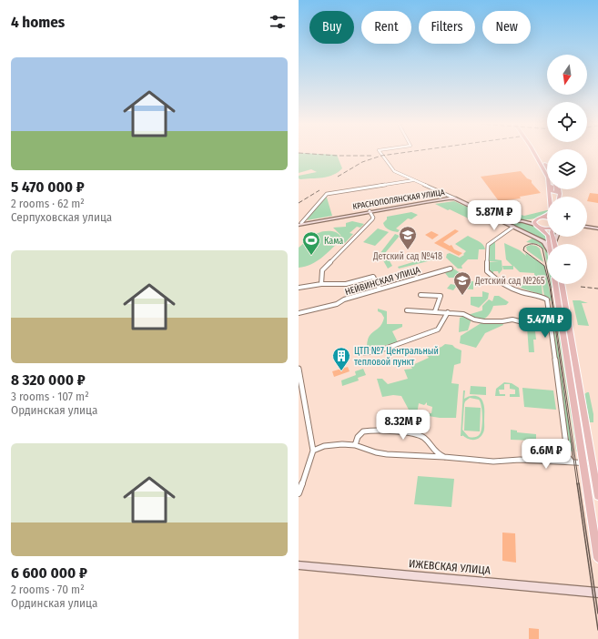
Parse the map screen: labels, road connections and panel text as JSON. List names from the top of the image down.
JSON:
{
  "streets": {
    "main road": ["КРАСНОПОЛЯНСКАЯ УЛИЦА", "ИЖЕВСКАЯ УЛИЦА"],
    "street": ["НЕЙВИНСКАЯ УЛИЦА"]
  },
  "places": {
    "school or university": ["Детский сад №418", "Детский сад №265"],
    "sports": ["Кама"],
    "building": ["ЦТП №7 Центральный тепловой пункт"]
  },
  "north": "bottom",
  "page": {
    "heading": "4 homes",
    "chip": [
      "Buy",
      "Rent",
      "Filters",
      "New"
    ],
    "list": [
      {
        "name": "5 470 000 ₽",
        "note": "2 rooms · 62 m² · Серпуховская улица"
      },
      {
        "name": "8 320 000 ₽",
        "note": "3 rooms · 107 m² · Ординская улица"
      },
      {
        "name": "6 600 000 ₽",
        "note": "2 rooms · 70 m² · Ординская улица"
      }
    ],
    "map_buttons": ["+", "−"],
    "price": [
      "5.87M ₽",
      "5.47M ₽",
      "8.32M ₽",
      "6.6M ₽"
    ]
  }
}
